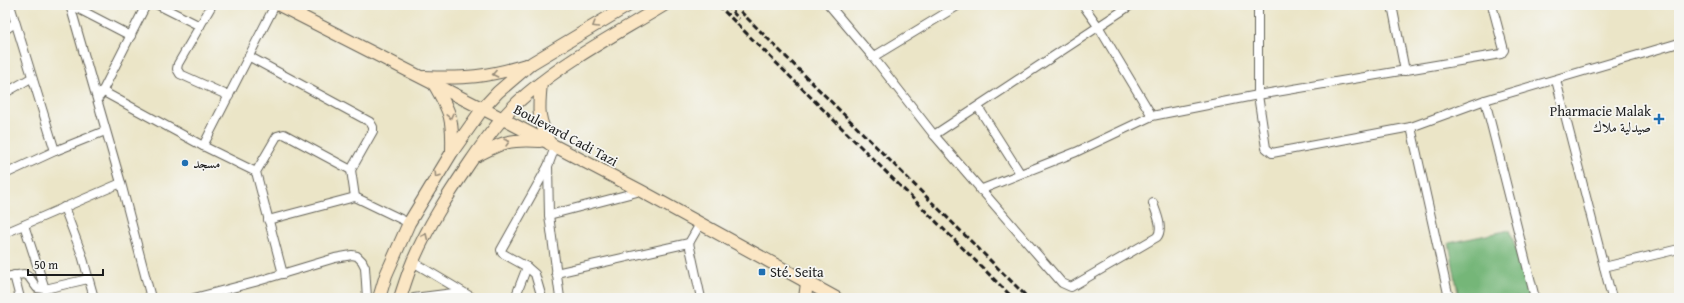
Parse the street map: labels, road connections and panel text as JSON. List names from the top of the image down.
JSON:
{
  "streets": {
    "main road": ["Boulevard Cadi Tazi"]
  },
  "places": {
    "health": ["Pharmacie Malak صيدلية ملاك"],
    "other": ["مسجد"],
    "transit": ["Sté. Seita"]
  },
  "scale_bar": "50 m"
}
